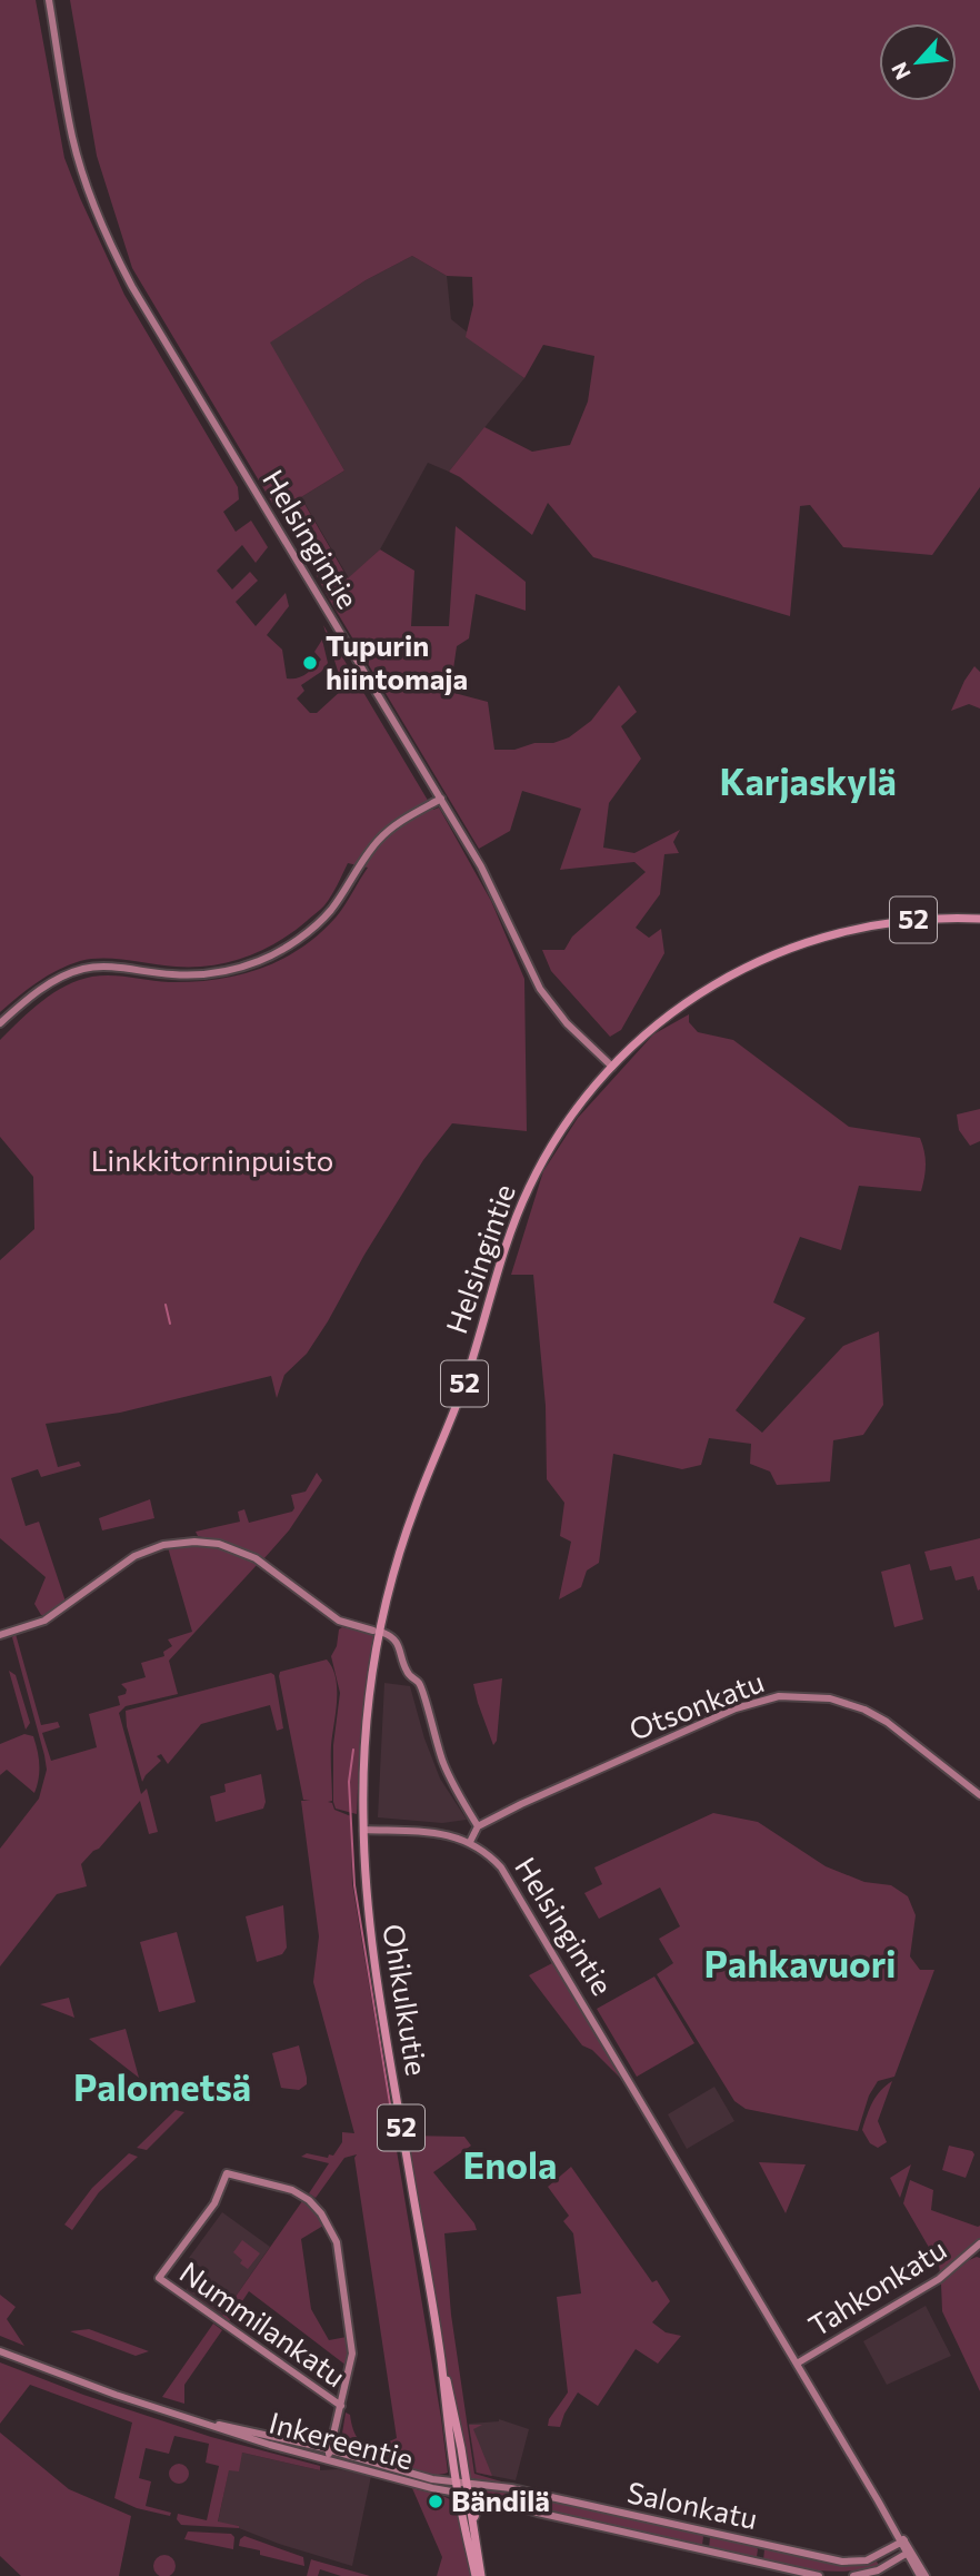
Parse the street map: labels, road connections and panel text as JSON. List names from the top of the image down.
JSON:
{
  "streets": {
    "main road": ["Helsingintie", "52", "Ohikulkutie"],
    "street": [
      "Otsonkatu",
      "Tahkonkatu",
      "Nummilankatu",
      "Inkereentie",
      "Salonkatu"
    ]
  },
  "crossings": [
    ["Helsingintie", "52"],
    ["Helsingintie", "Ohikulkutie"],
    ["Helsingintie", "Tahkonkatu"],
    ["Helsingintie", "Salonkatu"],
    ["Ohikulkutie", "Inkereentie"],
    ["Ohikulkutie", "Salonkatu"],
    ["Inkereentie", "Salonkatu"]
  ],
  "districts": [
    "Karjaskylä",
    "Pahkavuori",
    "Palometsä",
    "Enola"
  ],
  "parks": ["Linkkitorninpuisto"],
  "places": ["Tupurin hiintomaja", "Bändilä"],
  "north": "bottom left"
}
